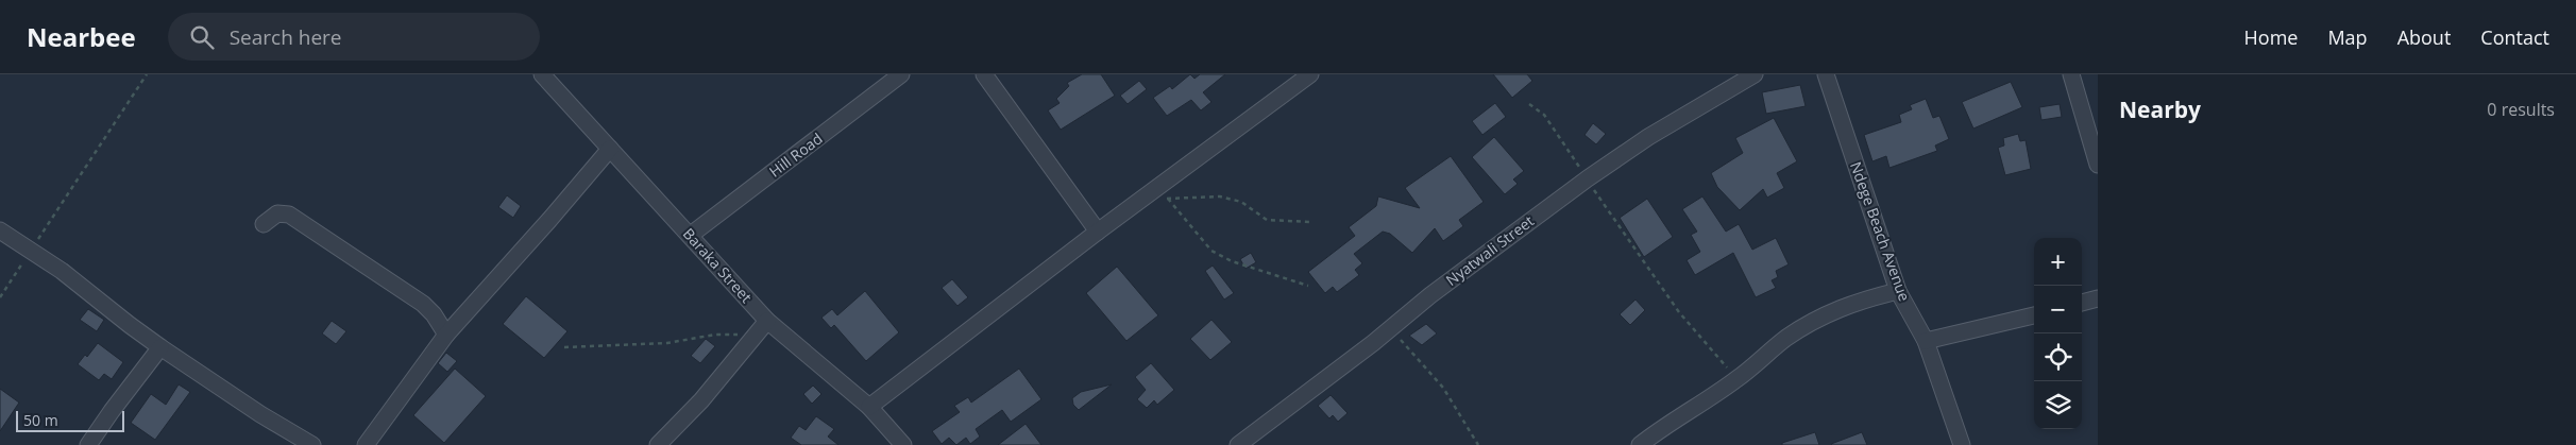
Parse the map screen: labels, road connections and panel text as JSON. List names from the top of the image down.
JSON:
{
  "streets": {
    "street": [
      "Hill Road",
      "Ndege Beach Avenue",
      "Nyatwali Street",
      "Baraka Street"
    ]
  },
  "crossings": [
    ["Hill Road", "Baraka Street"]
  ],
  "scale_bar": "50 m",
  "page": {
    "header": "Nearbee",
    "search": "Search here",
    "nav": [
      "Home",
      "Map",
      "About",
      "Contact"
    ],
    "heading": ["Nearby", "0 results"],
    "map_buttons": ["+", "−"],
    "scale": "50 m"
  }
}
